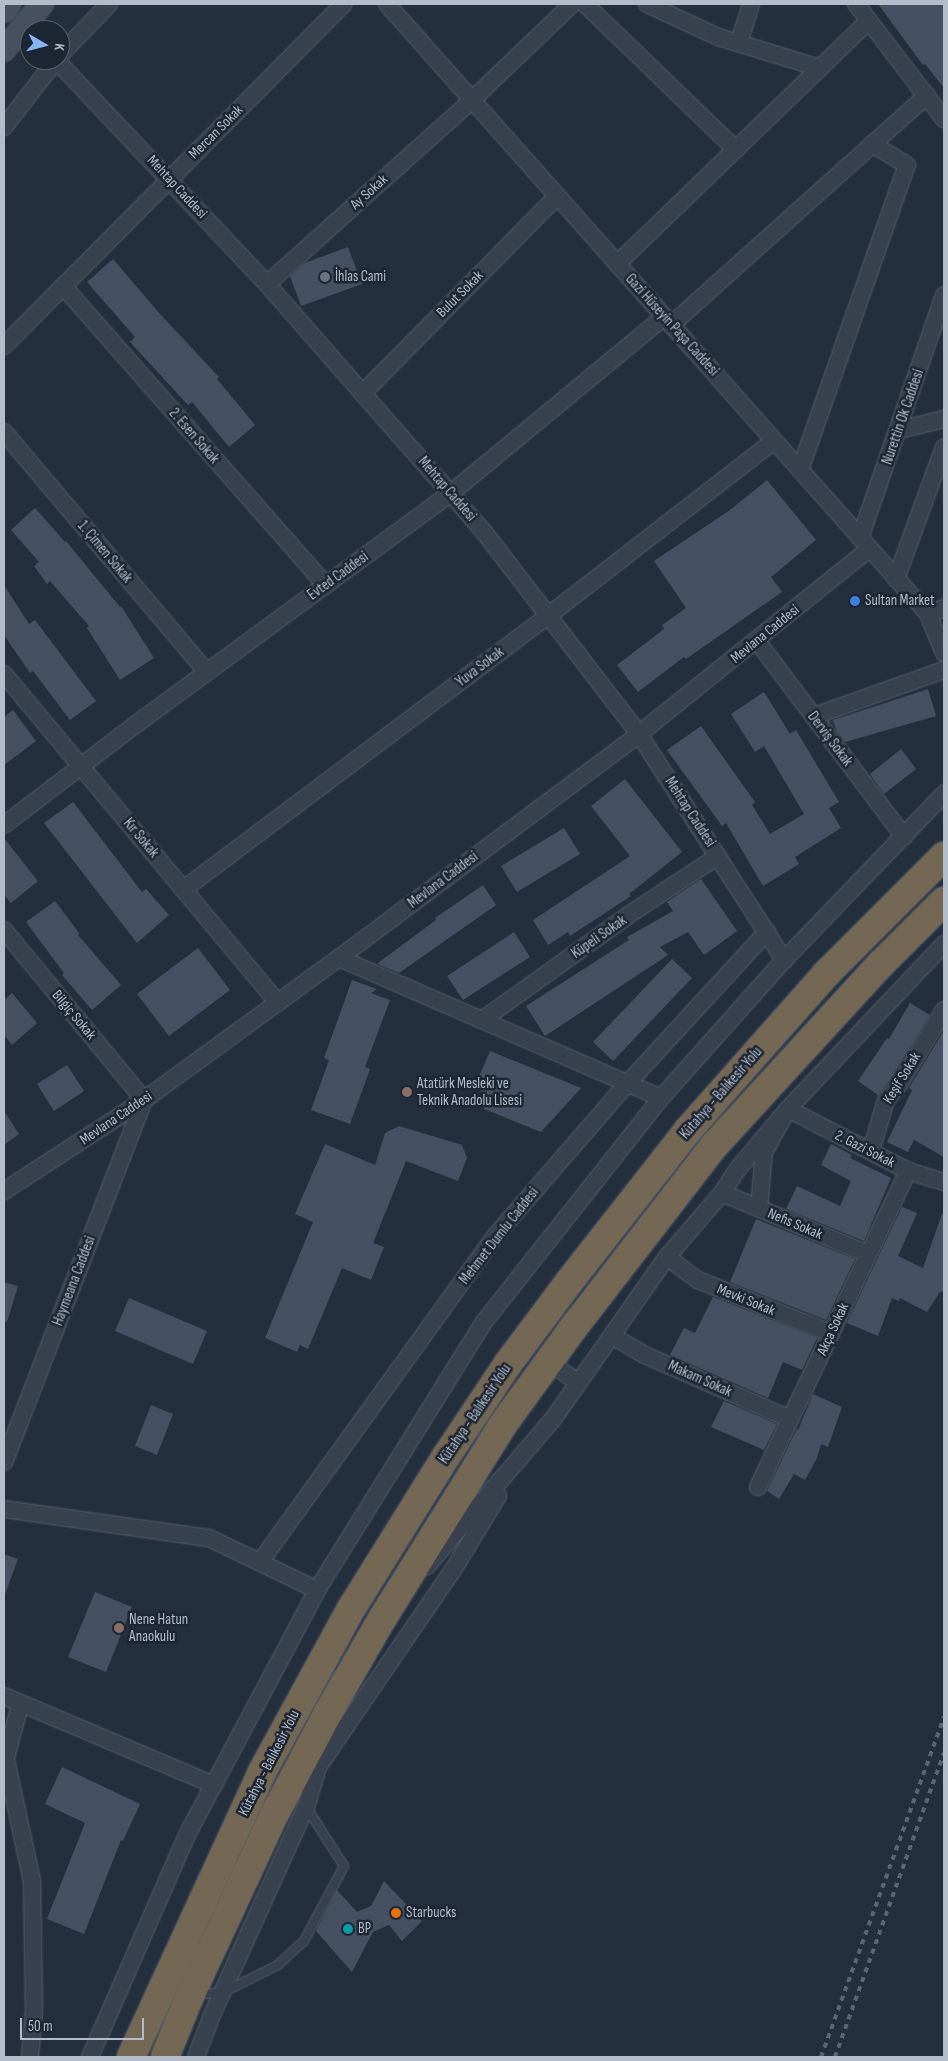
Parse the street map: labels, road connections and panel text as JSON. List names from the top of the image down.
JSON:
{
  "streets": {
    "highway": ["Kütahya - Balıkesir Yolu"],
    "street": [
      "Mercan Sokak",
      "Mehtap Caddesi",
      "Ay Sokak",
      "Bulut Sokak",
      "Gazi Hüseyin Paşa Caddesi",
      "Nurettin Ok Caddesi",
      "2. Esen Sokak",
      "1. Çimen Sokak",
      "Evted Caddesi",
      "Mevlana Caddesi",
      "Yuva Sokak",
      "Derviş Sokak",
      "Kır Sokak",
      "Küpeli Sokak",
      "Bilgiç Sokak",
      "Keşif Sokak",
      "2. Gazi Sokak",
      "Nefis Sokak",
      "Mehmet Dumlu Caddesi",
      "Haymeana Caddesi",
      "Mevki Sokak",
      "Akça Sokak",
      "Makam Sokak"
    ]
  },
  "crossings": [
    ["Mercan Sokak", "Mehtap Caddesi"],
    ["Mercan Sokak", "2. Esen Sokak"],
    ["Mehtap Caddesi", "Ay Sokak"],
    ["Mehtap Caddesi", "Bulut Sokak"],
    ["Mehtap Caddesi", "Evted Caddesi"],
    ["Mehtap Caddesi", "Mevlana Caddesi"],
    ["Mehtap Caddesi", "Yuva Sokak"],
    ["Mehtap Caddesi", "Küpeli Sokak"],
    ["Mehtap Caddesi", "Mehmet Dumlu Caddesi"],
    ["Ay Sokak", "Gazi Hüseyin Paşa Caddesi"],
    ["Bulut Sokak", "Gazi Hüseyin Paşa Caddesi"],
    ["Gazi Hüseyin Paşa Caddesi", "Nurettin Ok Caddesi"],
    ["Gazi Hüseyin Paşa Caddesi", "Evted Caddesi"],
    ["Gazi Hüseyin Paşa Caddesi", "Mevlana Caddesi"],
    ["Gazi Hüseyin Paşa Caddesi", "Yuva Sokak"],
    ["Nurettin Ok Caddesi", "Mevlana Caddesi"],
    ["2. Esen Sokak", "Evted Caddesi"],
    ["1. Çimen Sokak", "Evted Caddesi"],
    ["Evted Caddesi", "Kır Sokak"],
    ["Mevlana Caddesi", "Derviş Sokak"],
    ["Mevlana Caddesi", "Kır Sokak"],
    ["Mevlana Caddesi", "Bilgiç Sokak"],
    ["Mevlana Caddesi", "Haymeana Caddesi"],
    ["Yuva Sokak", "Kır Sokak"],
    ["Bilgiç Sokak", "Haymeana Caddesi"],
    ["Keşif Sokak", "2. Gazi Sokak"],
    ["2. Gazi Sokak", "Akça Sokak"],
    ["Nefis Sokak", "Akça Sokak"],
    ["Mevki Sokak", "Akça Sokak"],
    ["Akça Sokak", "Makam Sokak"]
  ],
  "places": [
    "İhlas Cami",
    "Sultan Market",
    "Atatürk Mesleki ve Teknik Anadolu Lisesi",
    "Nene Hatun Anaokulu",
    "Starbucks",
    "BP"
  ],
  "scale_bar": "50 m",
  "north": "right"
}
